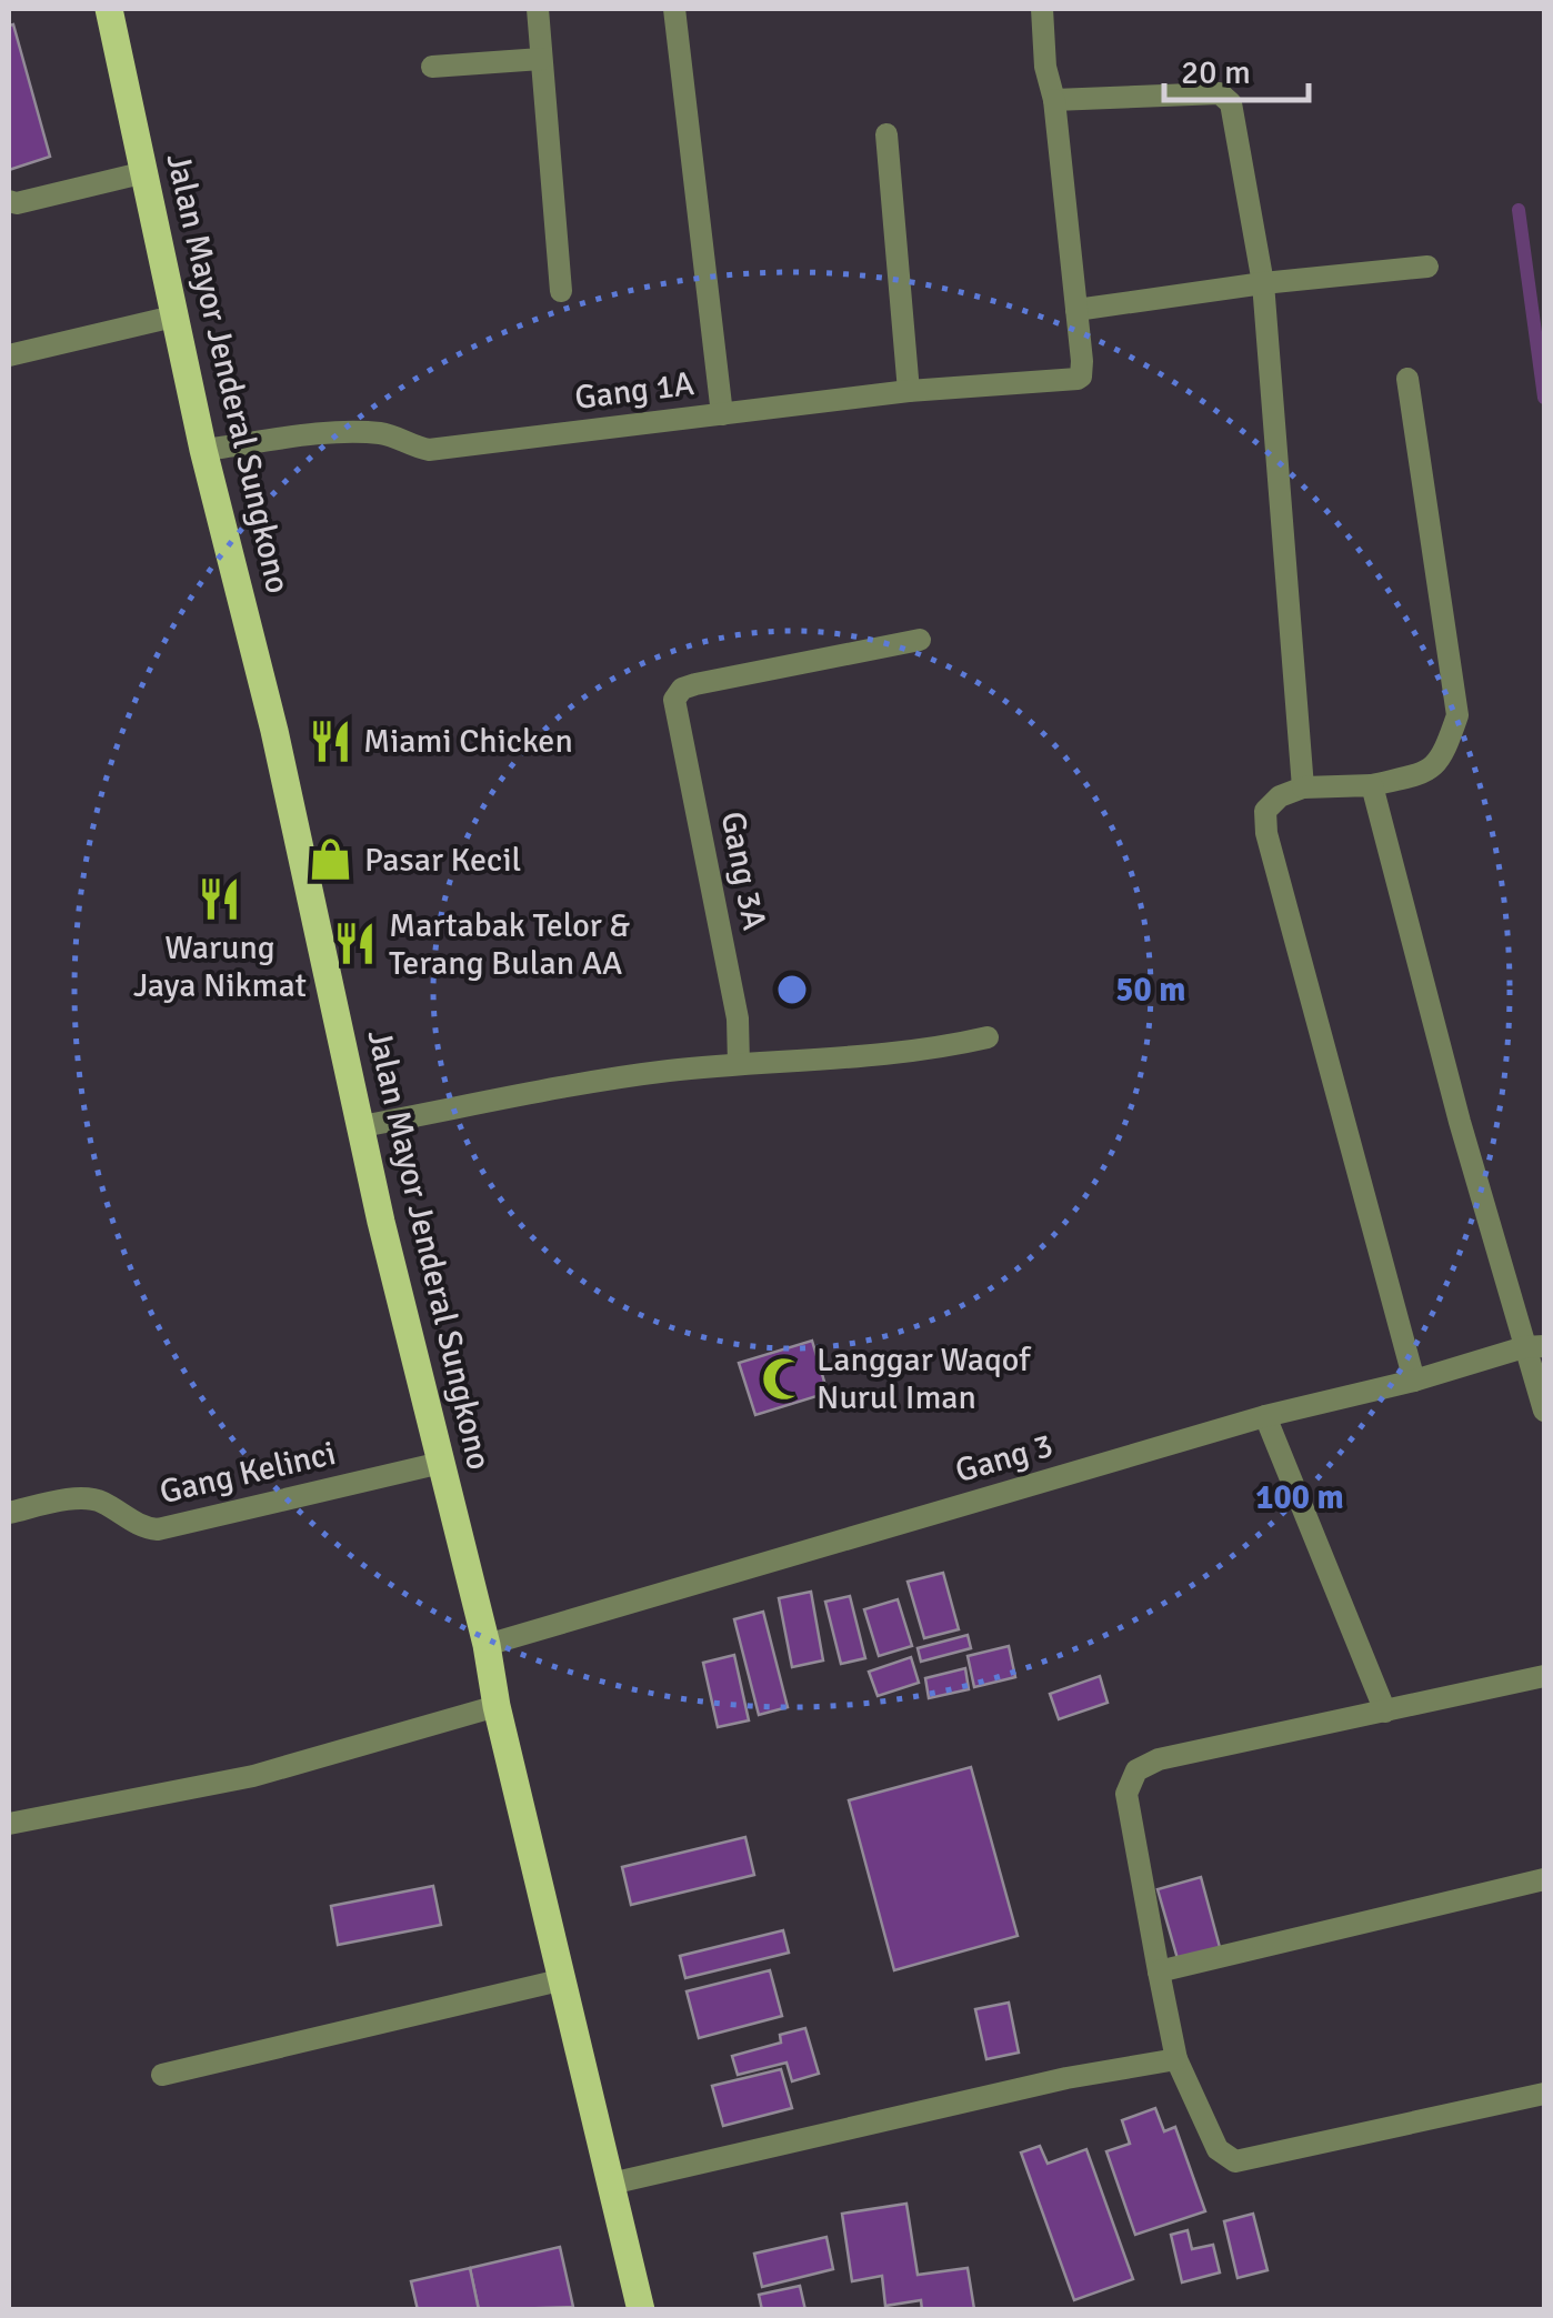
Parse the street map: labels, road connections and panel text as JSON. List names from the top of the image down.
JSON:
{
  "streets": {
    "main road": ["Jalan Mayor Jenderal Sungkono"],
    "street": [
      "Gang 1A",
      "Gang 3A",
      "Gang 3",
      "Gang Kelinci"
    ]
  },
  "crossings": [
    ["Jalan Mayor Jenderal Sungkono", "Gang 1A"],
    ["Jalan Mayor Jenderal Sungkono", "Gang 3"],
    ["Jalan Mayor Jenderal Sungkono", "Gang Kelinci"]
  ],
  "places": {
    "restaurant": ["Miami Chicken", "Warung Jaya Nikmat", "Martabak Telor & Terang Bulan AA"],
    "shop": ["Pasar Kecil"],
    "mosque": ["Langgar Waqof Nurul Iman"]
  },
  "scale_bar": "20 m",
  "rings": ["50 m", "100 m"]
}
